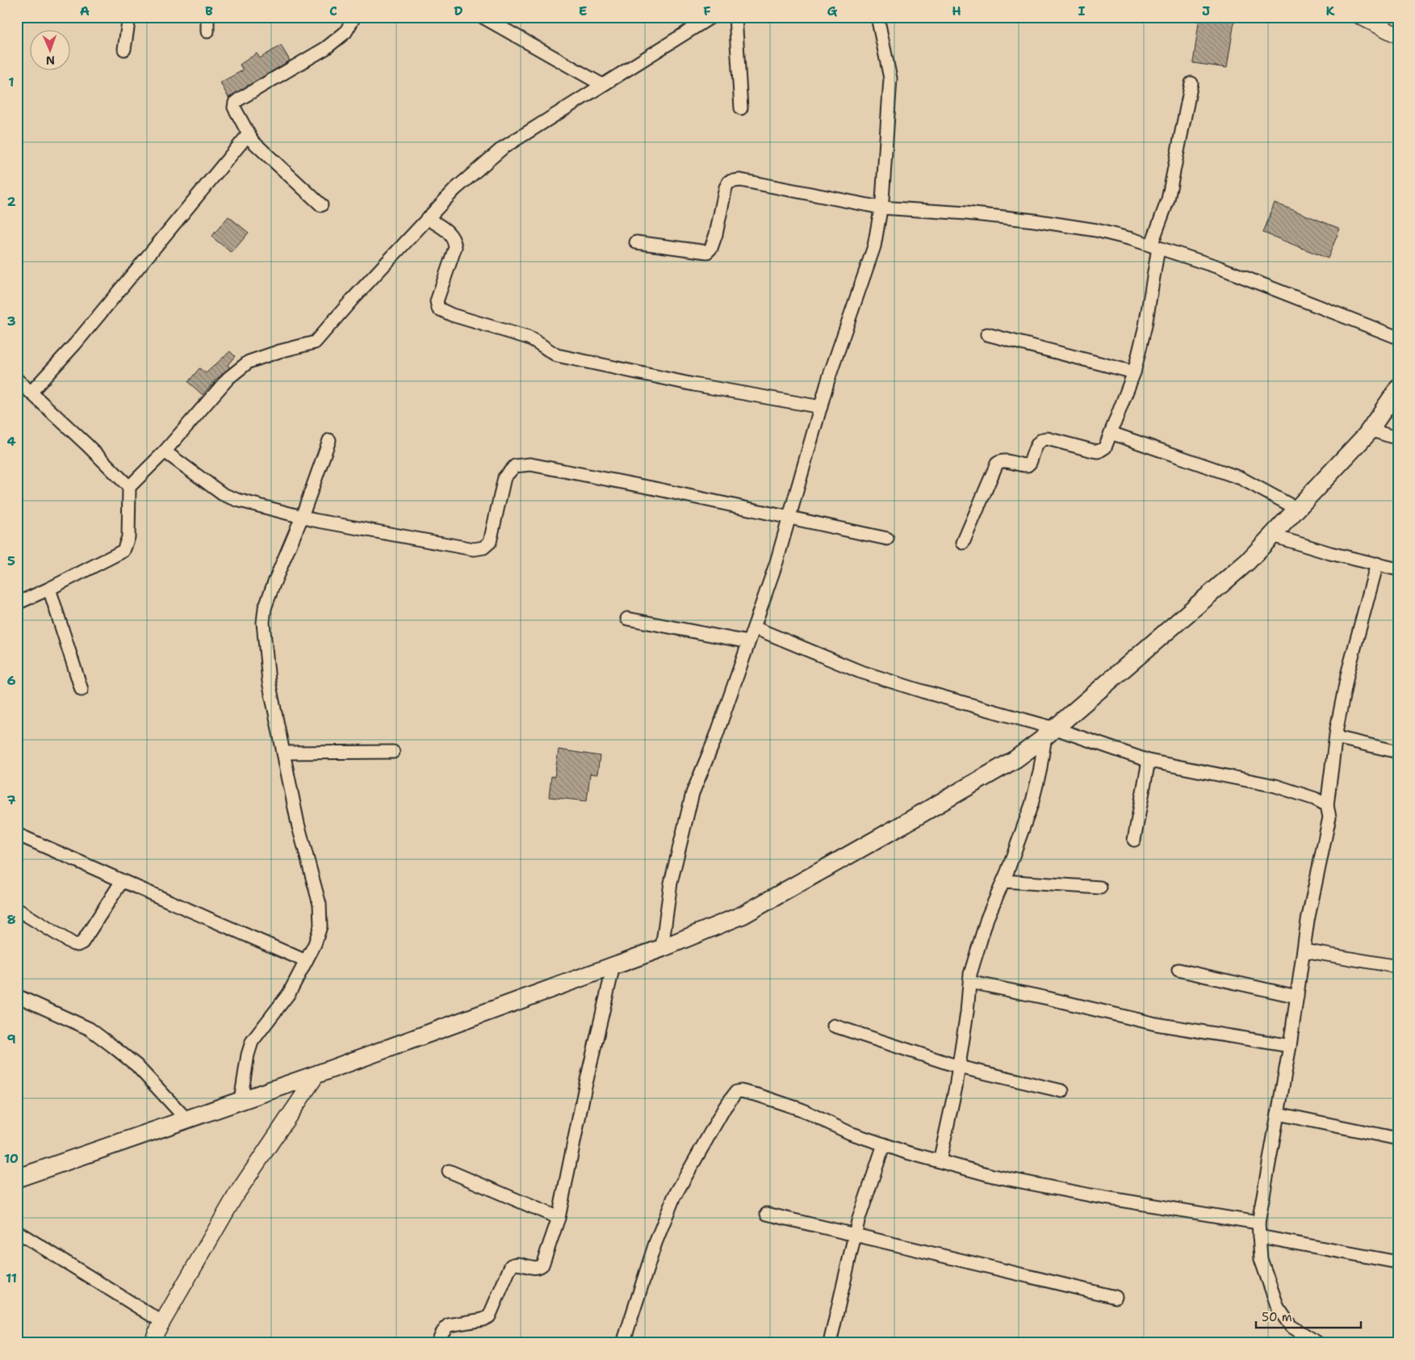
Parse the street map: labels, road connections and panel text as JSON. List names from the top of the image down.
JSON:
{
  "scale_bar": "50 m",
  "north": "bottom",
  "grid": {
    "columns": [
      "A",
      "B",
      "C",
      "D",
      "E",
      "F",
      "G",
      "H",
      "I",
      "J",
      "K"
    ],
    "rows": [
      "1",
      "2",
      "3",
      "4",
      "5",
      "6",
      "7",
      "8",
      "9",
      "10",
      "11"
    ]
  }
}
